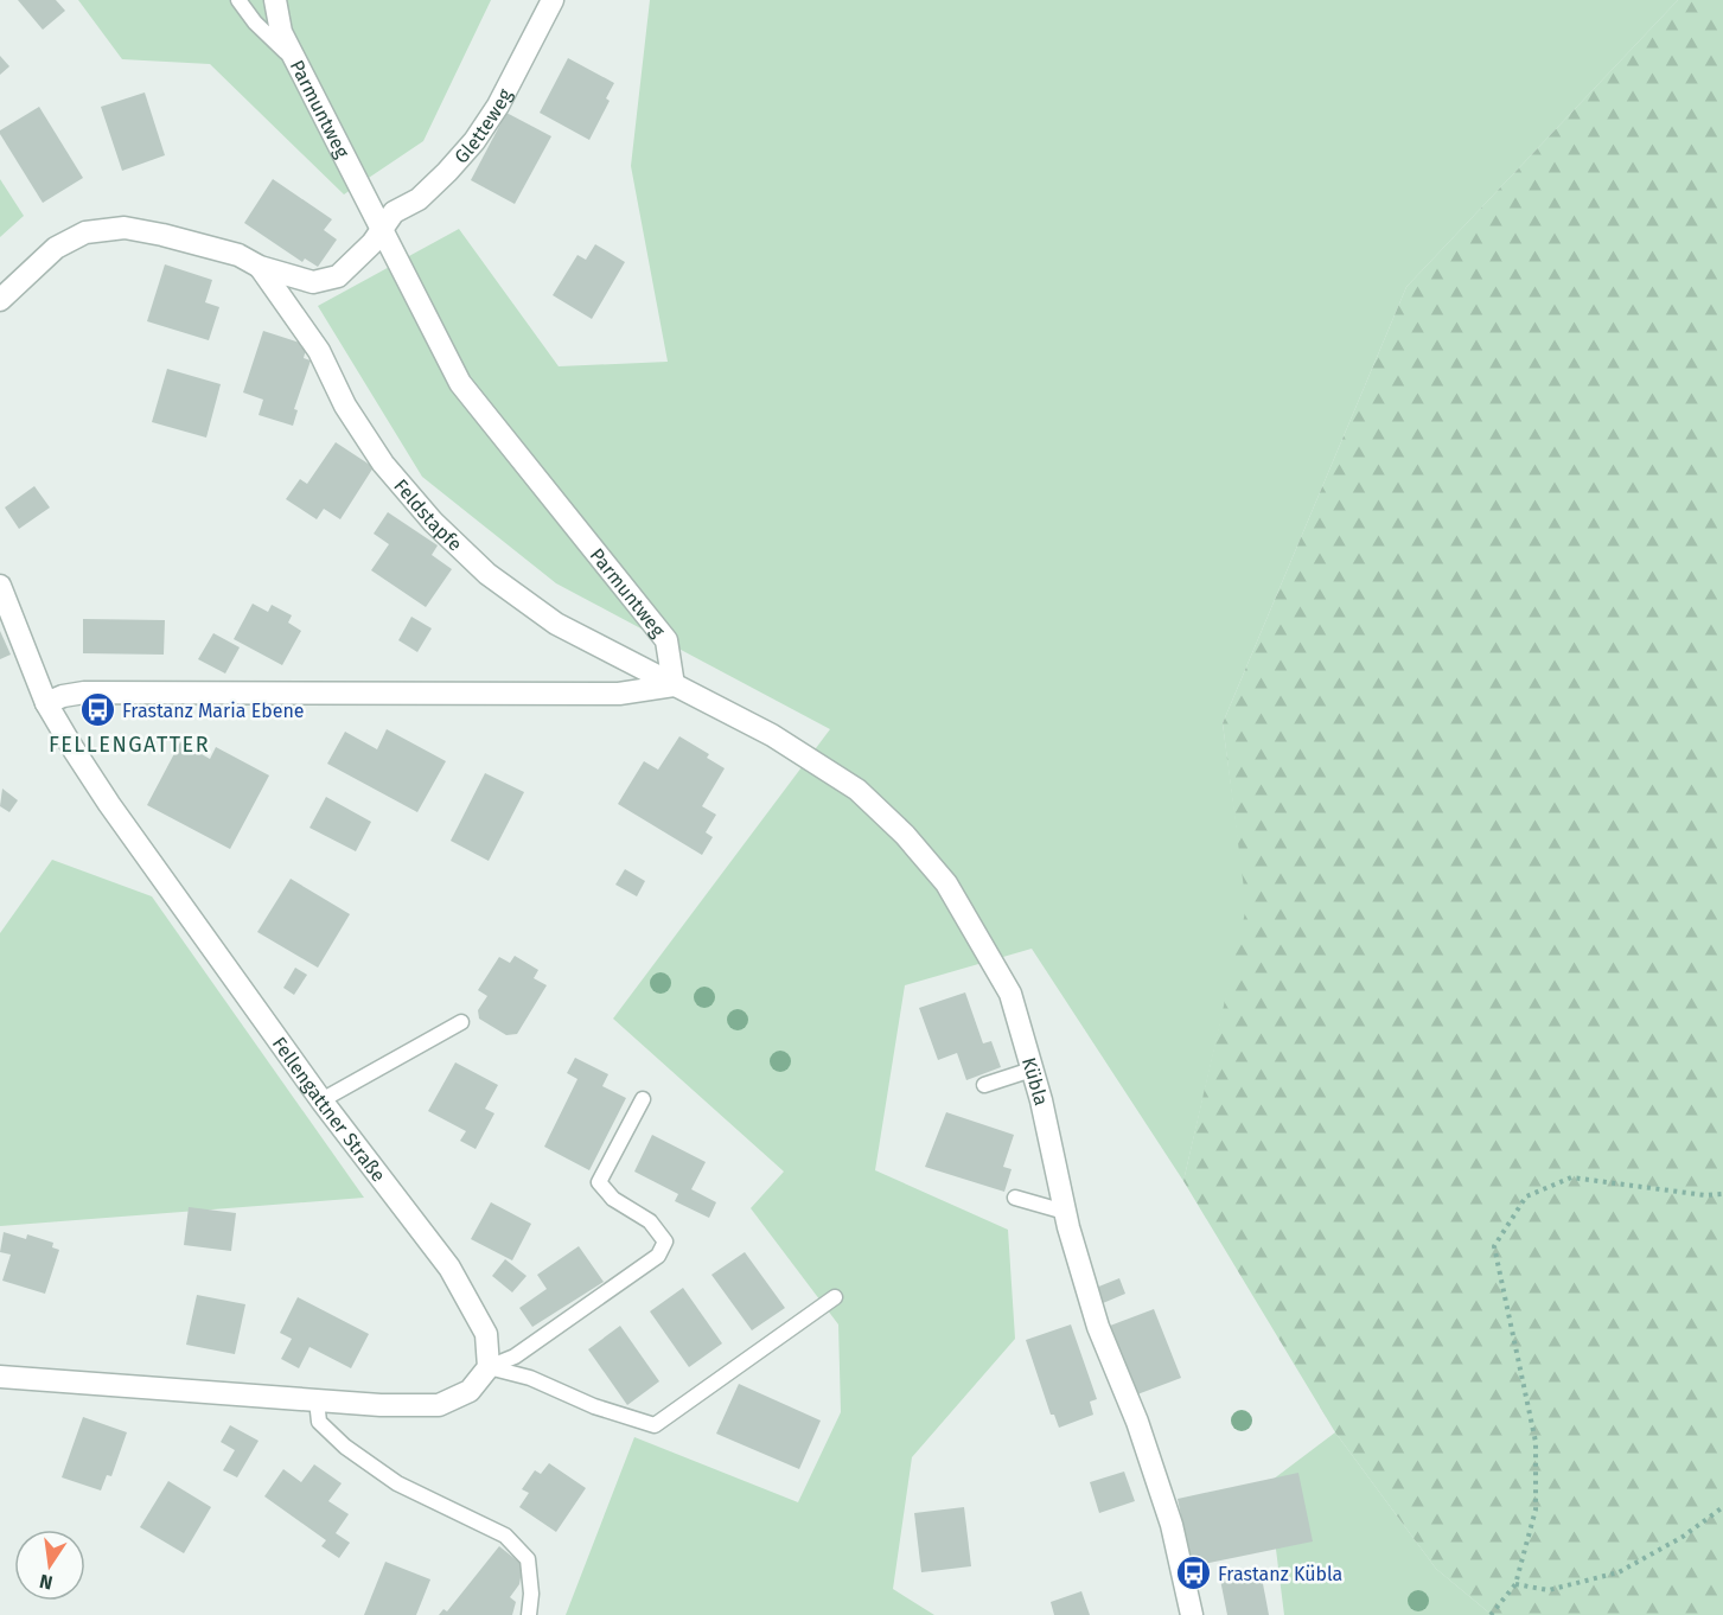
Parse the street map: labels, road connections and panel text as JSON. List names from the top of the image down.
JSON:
{
  "streets": {
    "street": [
      "Parmuntweg",
      "Gletteweg",
      "Feldstapfe",
      "Kübla",
      "Fellengattner Straße"
    ]
  },
  "crossings": [
    ["Parmuntweg", "Gletteweg"],
    ["Parmuntweg", "Feldstapfe"],
    ["Parmuntweg", "Kübla"],
    ["Feldstapfe", "Kübla"]
  ],
  "districts": ["FELLENGATTER"],
  "places": {
    "bus stop": ["Frastanz Maria Ebene", "Frastanz Kübla"]
  },
  "north": "bottom"
}
